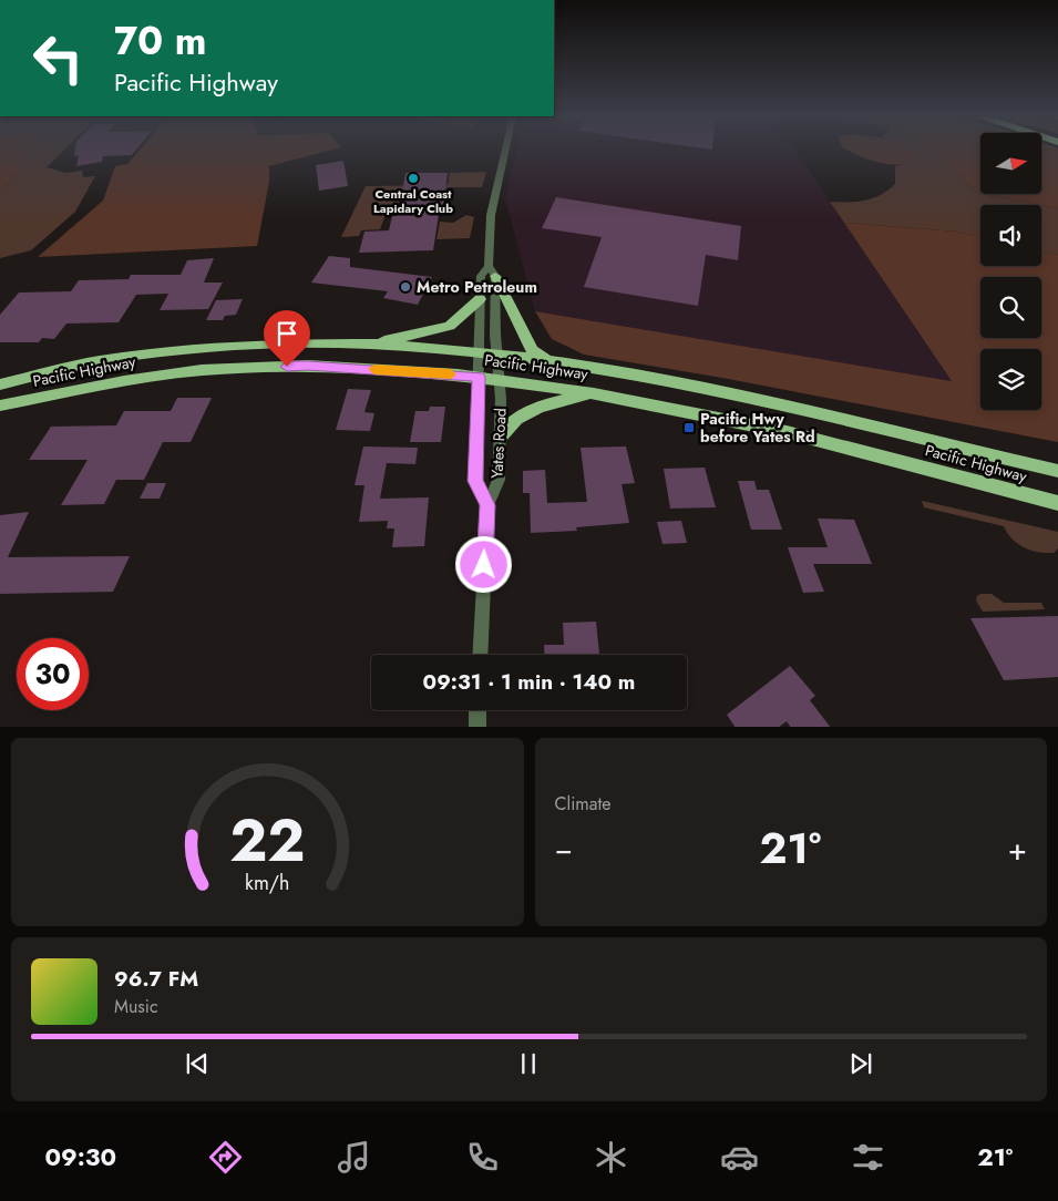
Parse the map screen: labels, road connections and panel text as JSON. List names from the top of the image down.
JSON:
{
  "streets": {
    "main road": ["Pacific Highway"],
    "street": ["Yates Road"]
  },
  "crossings": [
    ["Pacific Highway", "Yates Road"]
  ],
  "places": {
    "other": ["Central Coast Lapidary Club", "Metro Petroleum"],
    "transit": ["Pacific Hwy before Yates Rd"]
  },
  "north": "right",
  "page": {
    "turn": ["70 m", "Pacific Highway"],
    "limit": "30",
    "trip": "09:31 · 1 min · 140 m",
    "tile": "Climate",
    "heat": ["−", "21°", "+"],
    "song": ["96.7 FM", "Music"],
    "tabs": ["09:30", "21°"],
    "gauge": ["22", "km/h"]
  }
}
